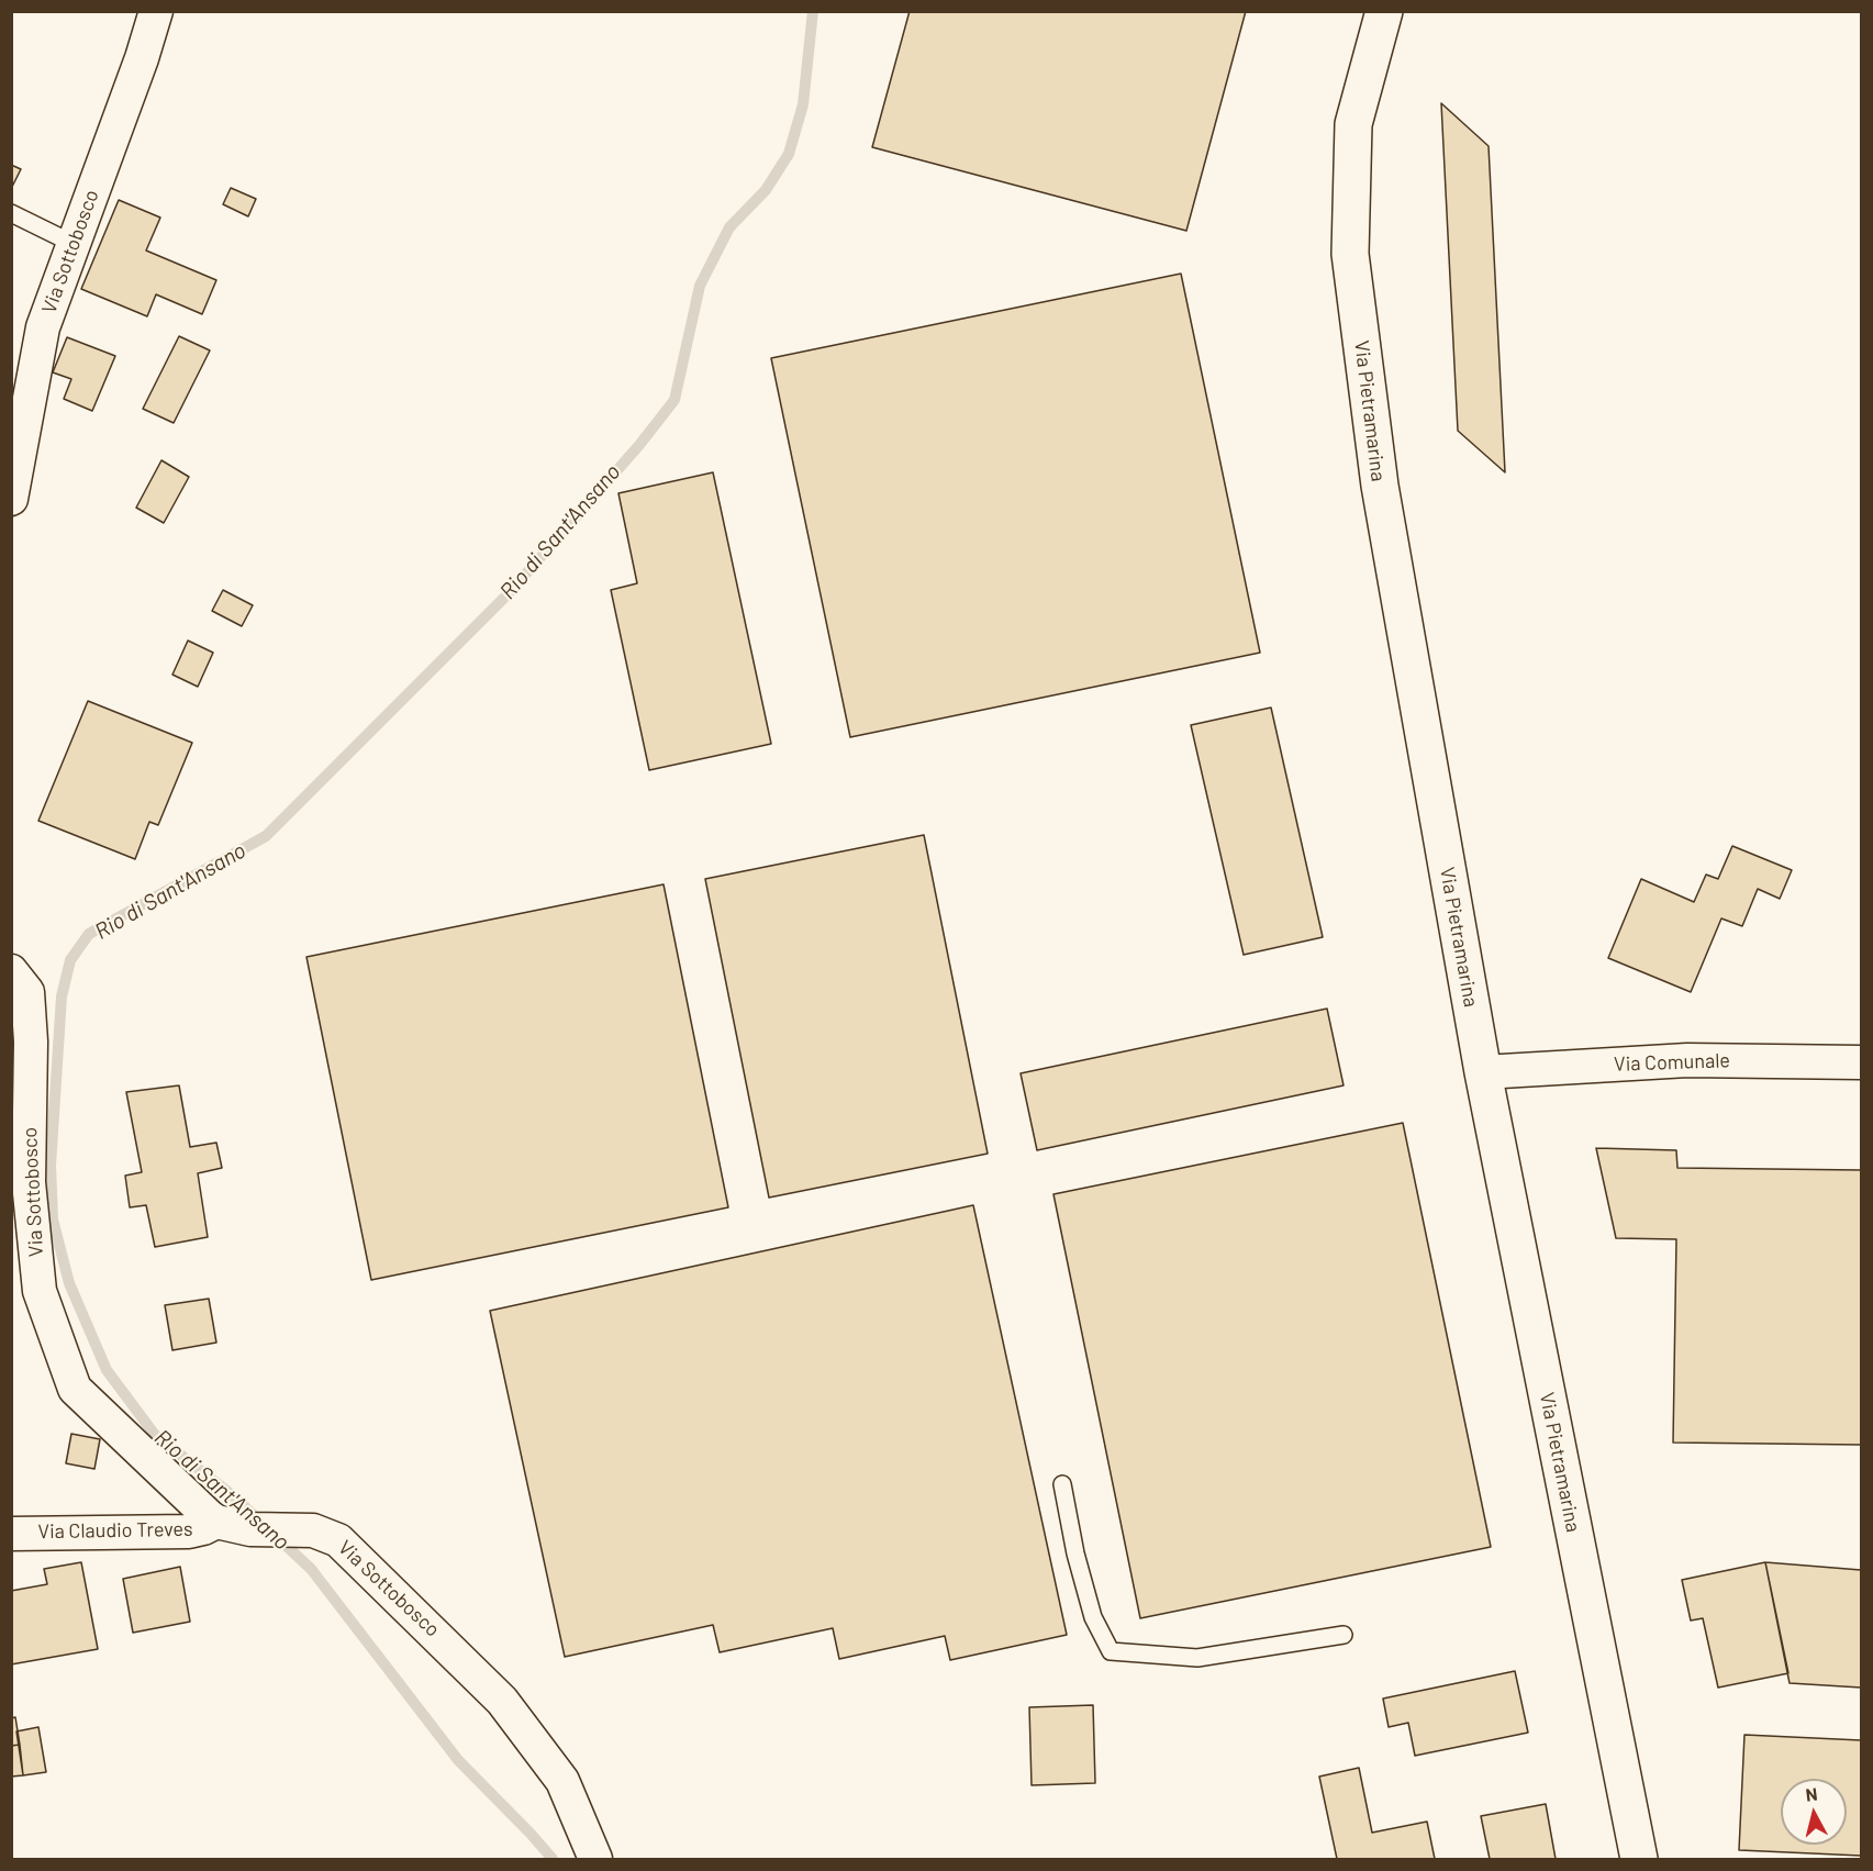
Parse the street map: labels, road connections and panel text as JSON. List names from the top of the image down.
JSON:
{
  "streets": {
    "main road": ["Via Pietramarina"],
    "street": ["Via Sottobosco", "Via Comunale", "Via Claudio Treves"]
  },
  "crossings": [
    ["Via Sottobosco", "Via Claudio Treves"],
    ["Via Pietramarina", "Via Comunale"]
  ],
  "water": ["Rio di Sant'Ansano"],
  "north": "top"
}
